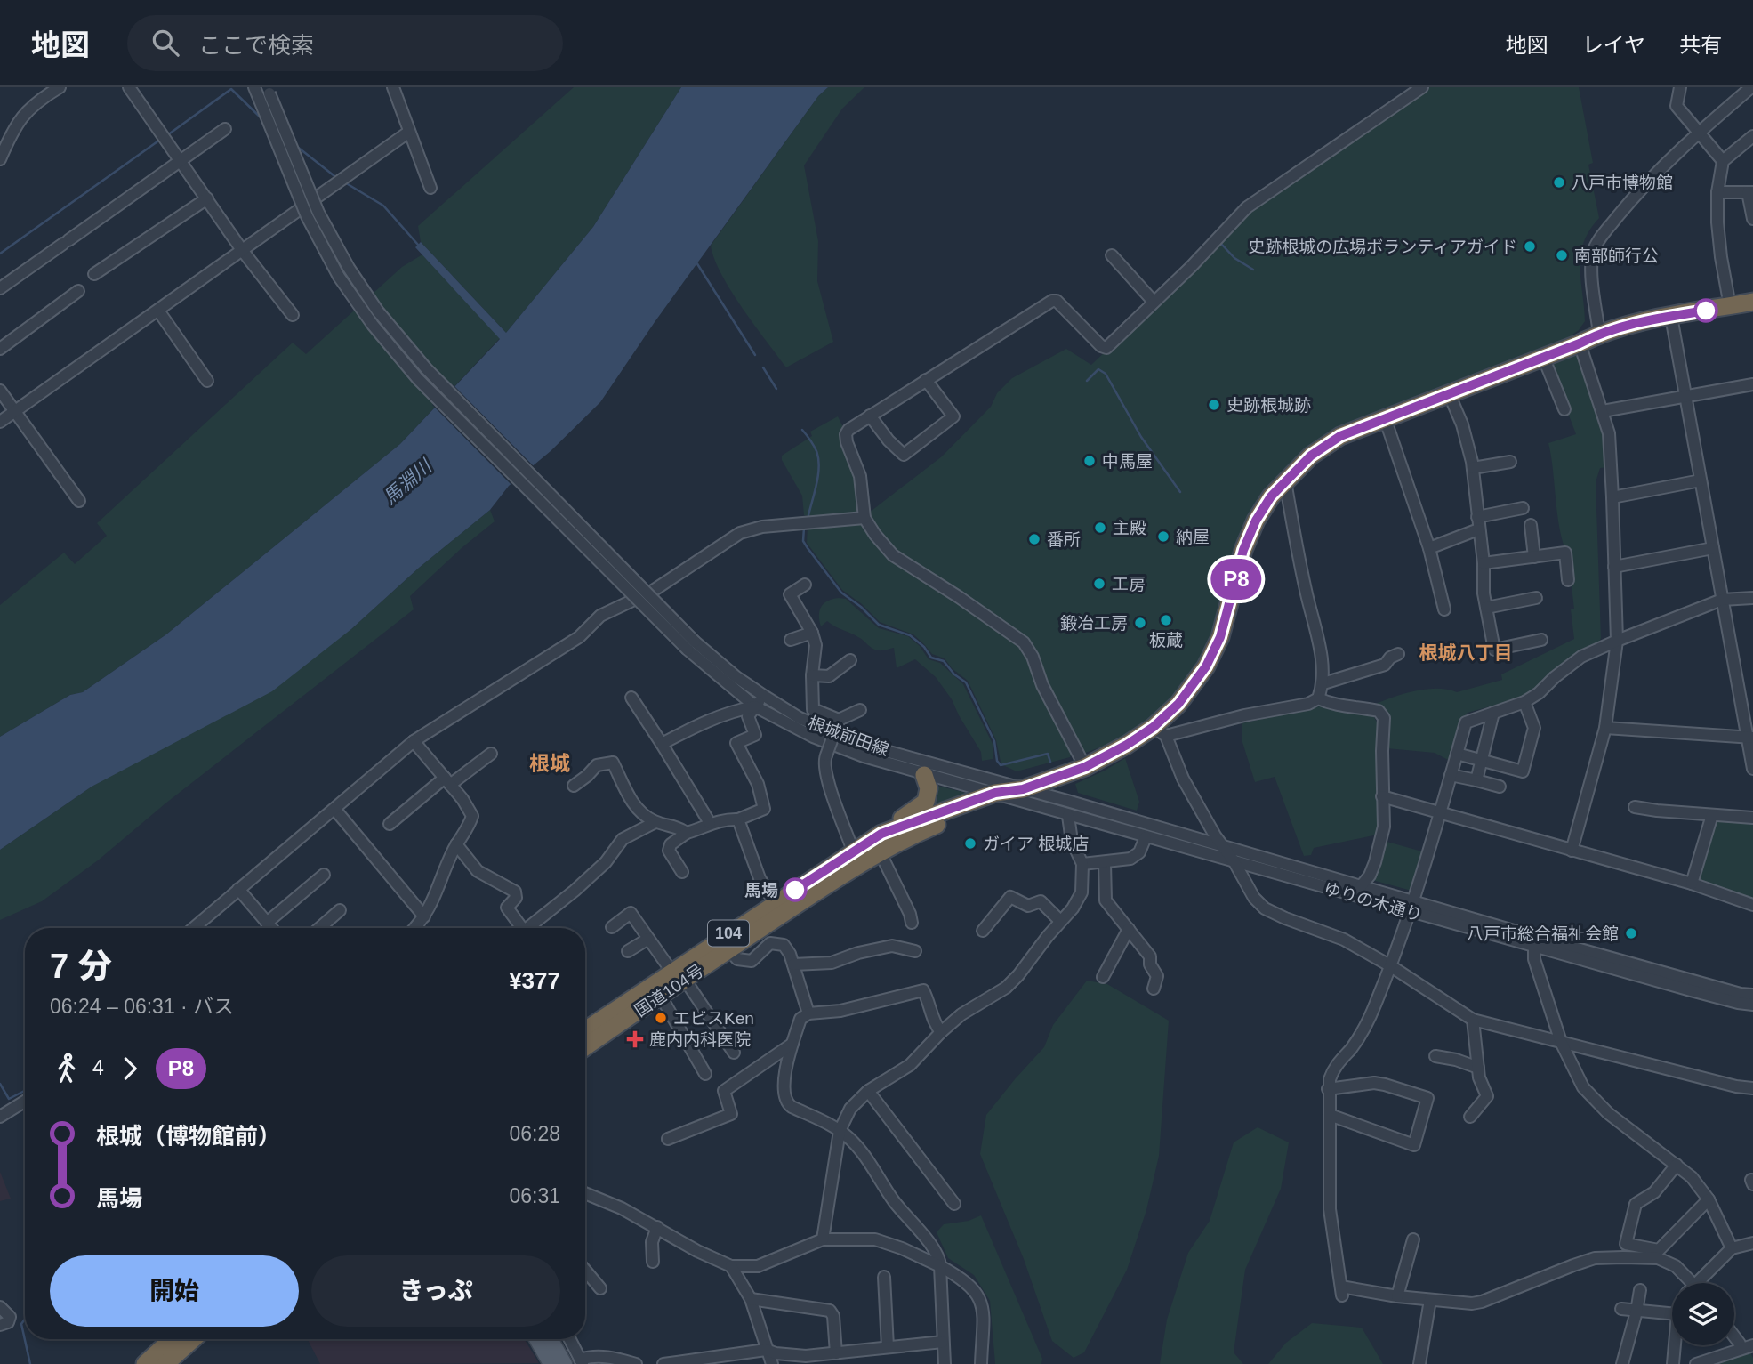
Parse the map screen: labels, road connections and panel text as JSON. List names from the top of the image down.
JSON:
{
  "streets": {
    "highway": ["104", "国道104号"],
    "street": ["根城前田線", "ゆりの木通り"]
  },
  "crossings": [
    ["根城前田線", "ゆりの木通り"],
    ["根城前田線", "国道104号"],
    ["ゆりの木通り", "国道104号"]
  ],
  "districts": ["根城八丁目", "根城"],
  "water": ["馬淵川"],
  "places": {
    "other": [
      "八戸市博物館",
      "史跡根城の広場ボランティアガイド",
      "南部師行公",
      "史跡根城跡",
      "中馬屋",
      "主殿",
      "納屋",
      "番所",
      "工房",
      "板蔵",
      "鍛冶工房",
      "ガイア 根城店",
      "馬場",
      "八戸市総合福祉会館",
      "エビスKen"
    ],
    "health": ["鹿内内科医院"]
  },
  "lines": ["bus line P8"],
  "page": {
    "header": "地図",
    "search": "ここで検索",
    "nav": ["地図", "レイヤ", "共有"],
    "on_map": "P8",
    "heading": ["7 分", "06:24 – 06:31 · バス", "¥377"],
    "legs": ["4", "P8"],
    "list": [
      {
        "name": "根城（博物館前）",
        "value": "06:28"
      },
      {
        "name": "馬場",
        "value": "06:31"
      }
    ],
    "buttons": ["開始", "きっぷ"]
  }
}
